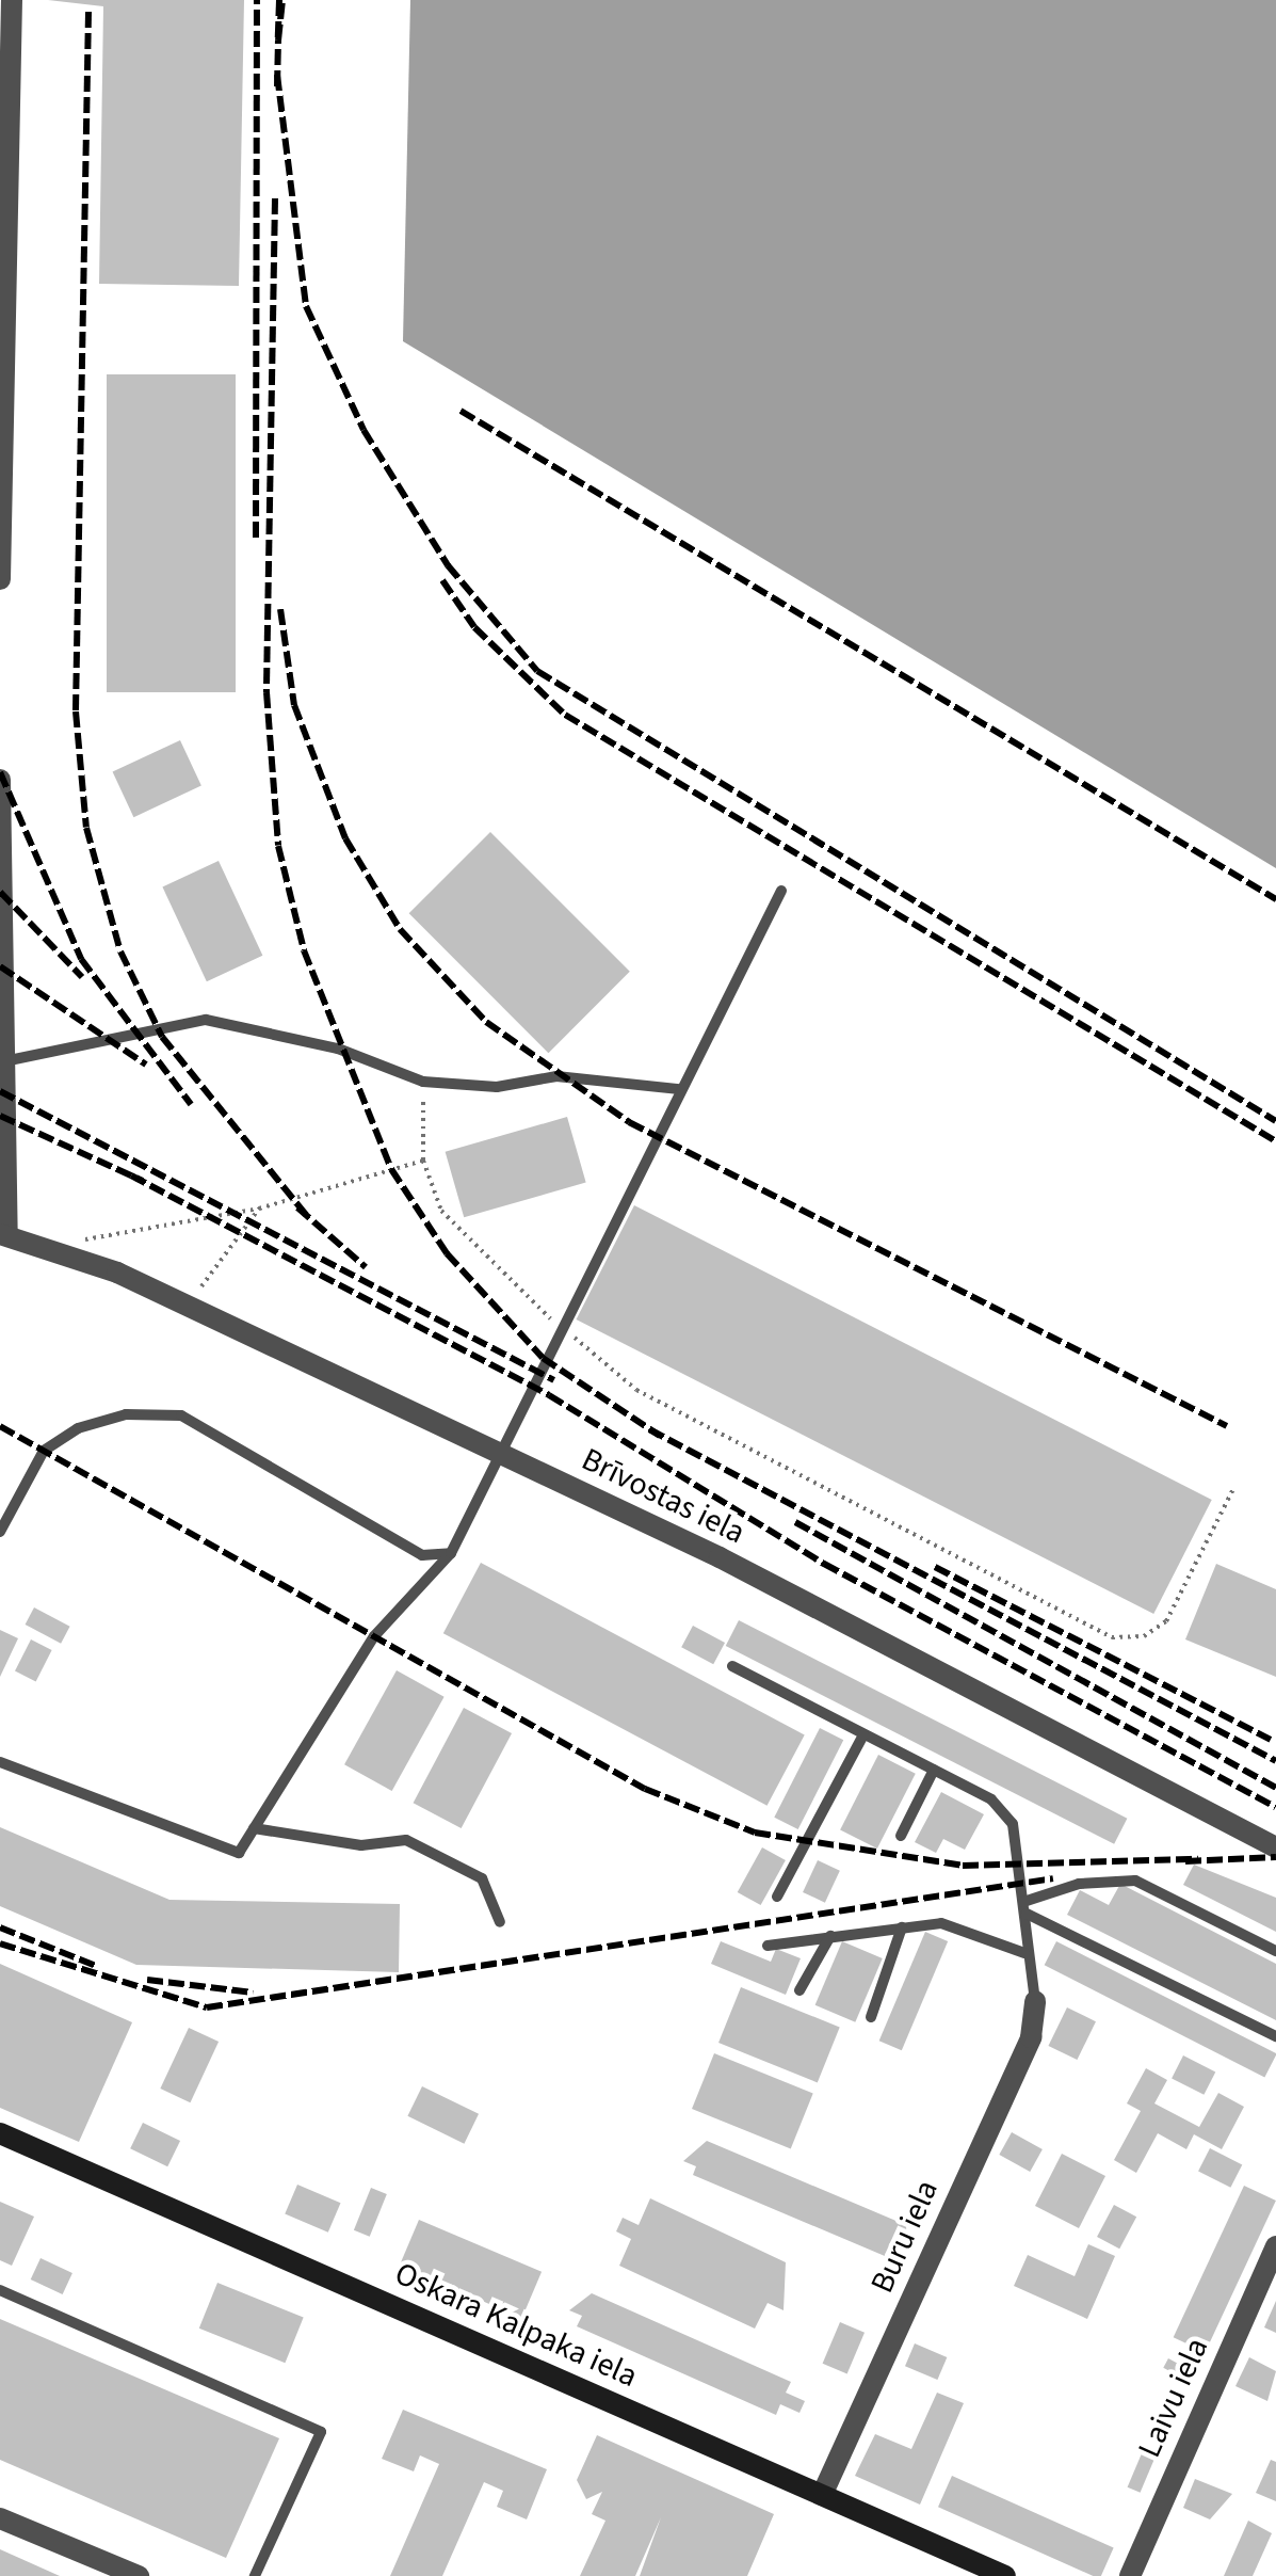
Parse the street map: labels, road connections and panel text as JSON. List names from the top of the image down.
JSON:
{
  "streets": {
    "main road": ["Oskara Kalpaka iela"],
    "street": ["Brīvostas iela", "Buru iela", "Laivu iela"]
  },
  "crossings": [
    ["Buru iela", "Oskara Kalpaka iela"]
  ]
}
